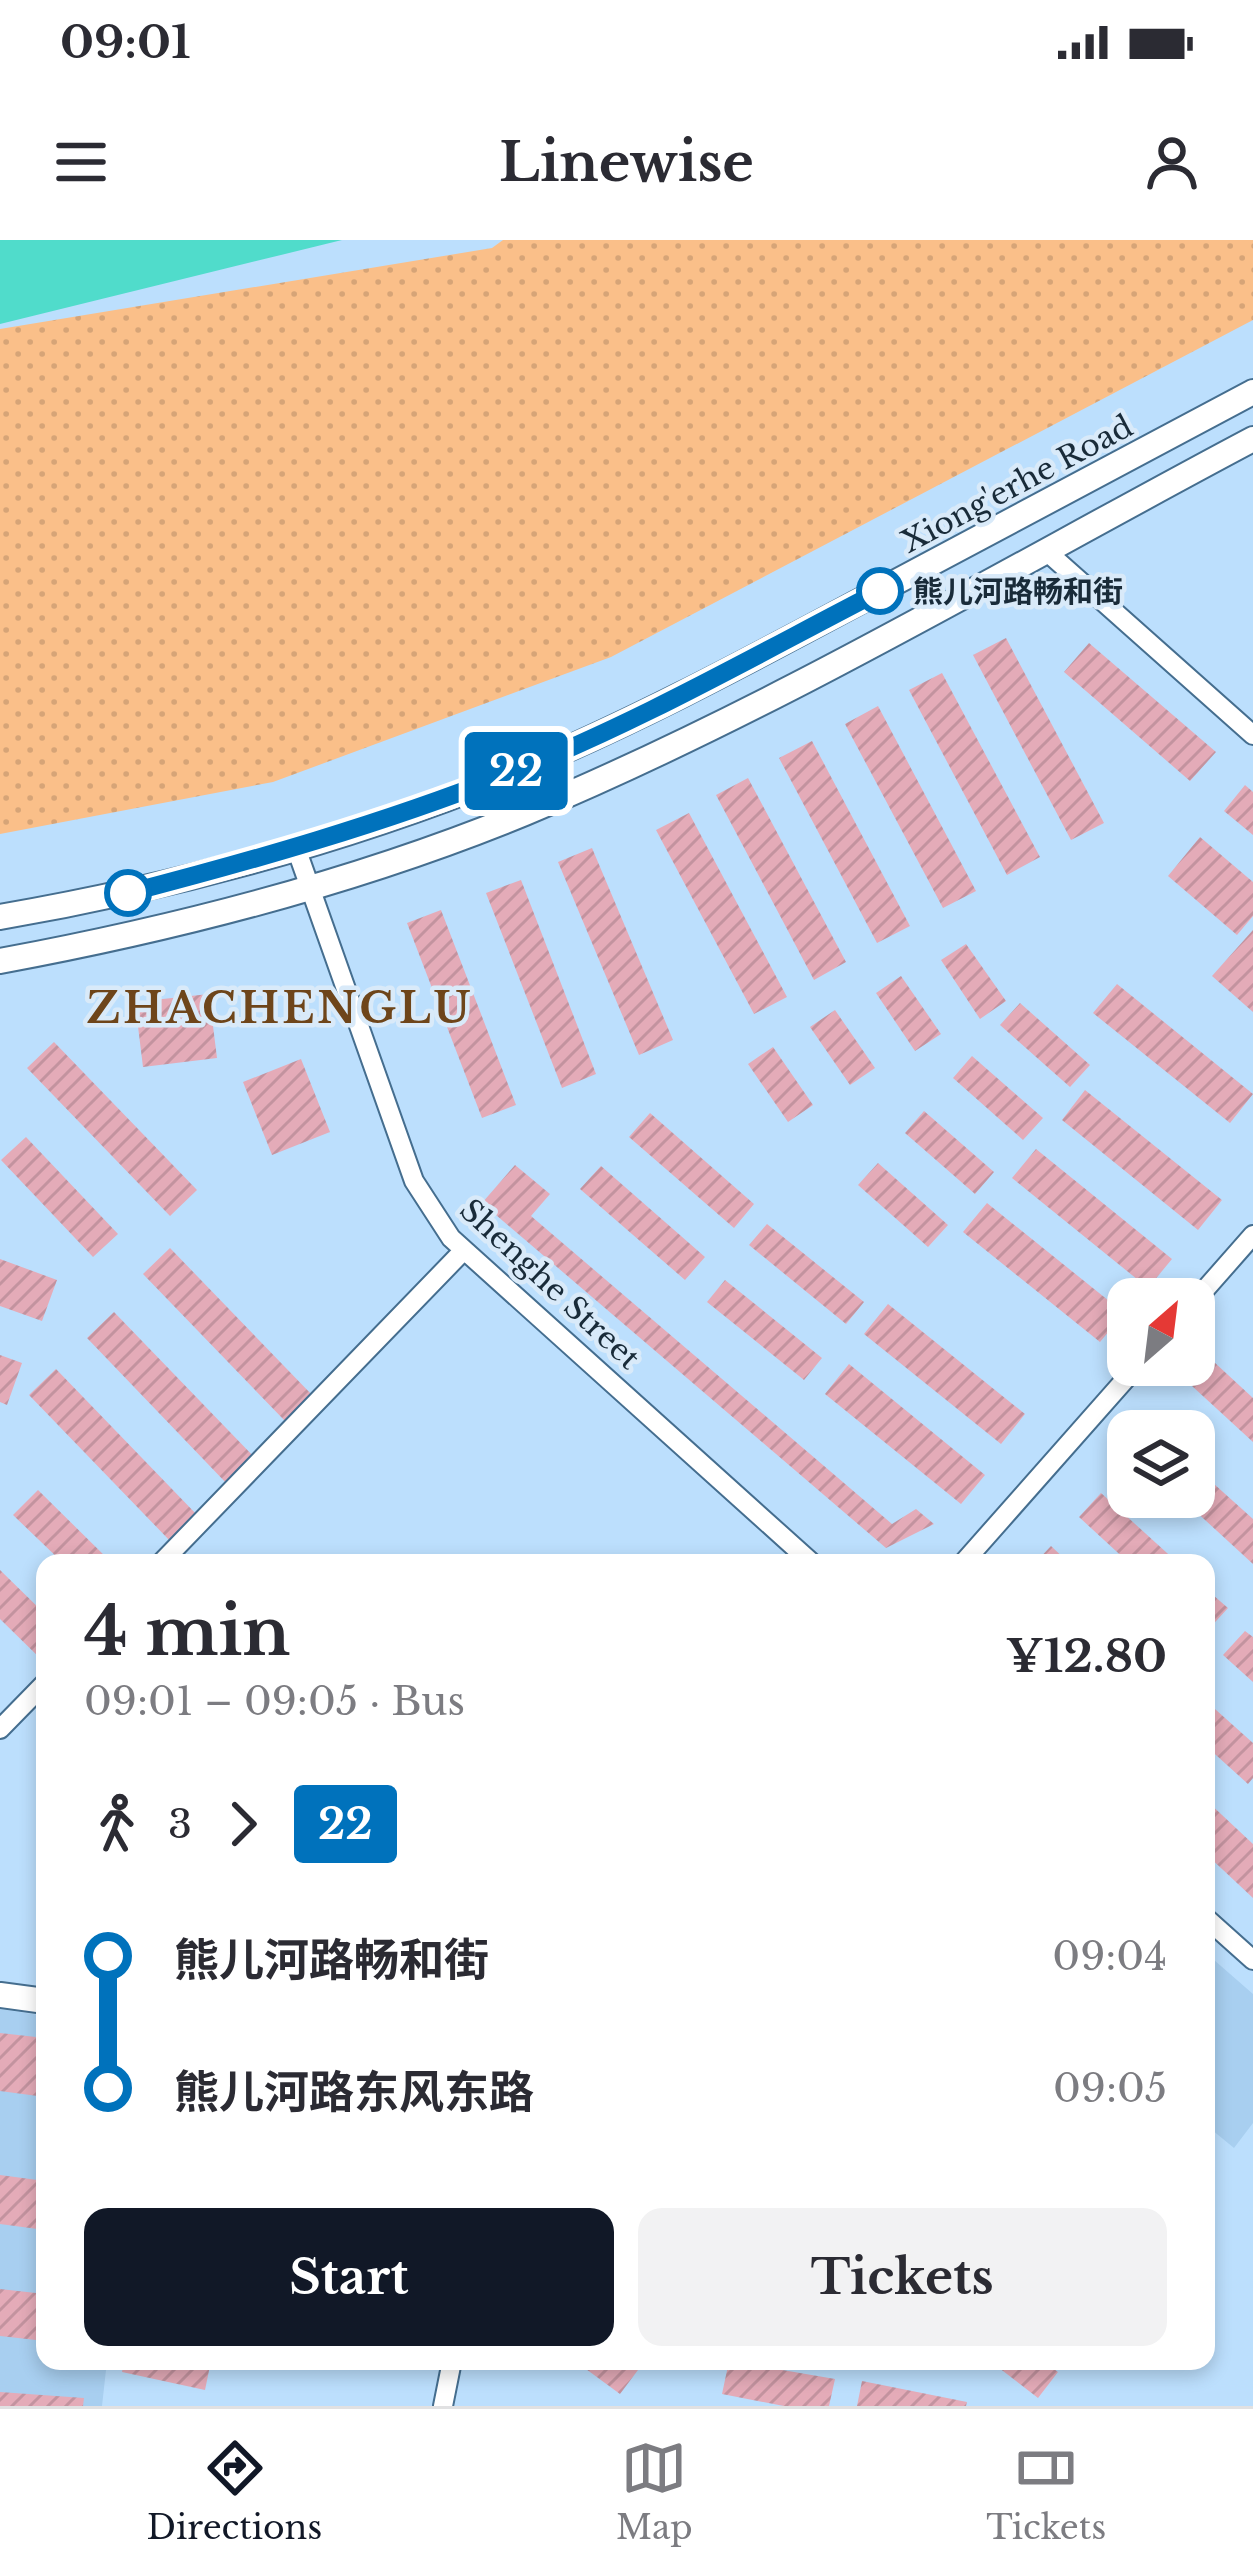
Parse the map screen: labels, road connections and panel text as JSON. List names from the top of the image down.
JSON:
{
  "streets": {
    "street": ["Xiong'erhe Road", "Shenghe Street"]
  },
  "crossings": [
    ["Xiong'erhe Road", "Shenghe Street"]
  ],
  "districts": ["ZHACHENGLU"],
  "places": ["熊儿河路畅和街"],
  "lines": ["bus line 22"],
  "north": "top right",
  "page": {
    "status": "09:01",
    "header": "Linewise",
    "on_map": "22",
    "heading": ["4 min", "09:01 – 09:05 · Bus", "¥12.80"],
    "legs": ["3", "22"],
    "list": [
      {
        "name": "熊儿河路畅和街",
        "value": "09:04"
      },
      {
        "name": "熊儿河路东风东路",
        "value": "09:05"
      }
    ],
    "buttons": ["Start", "Tickets"],
    "tabs": ["Directions", "Map", "Tickets"]
  }
}
